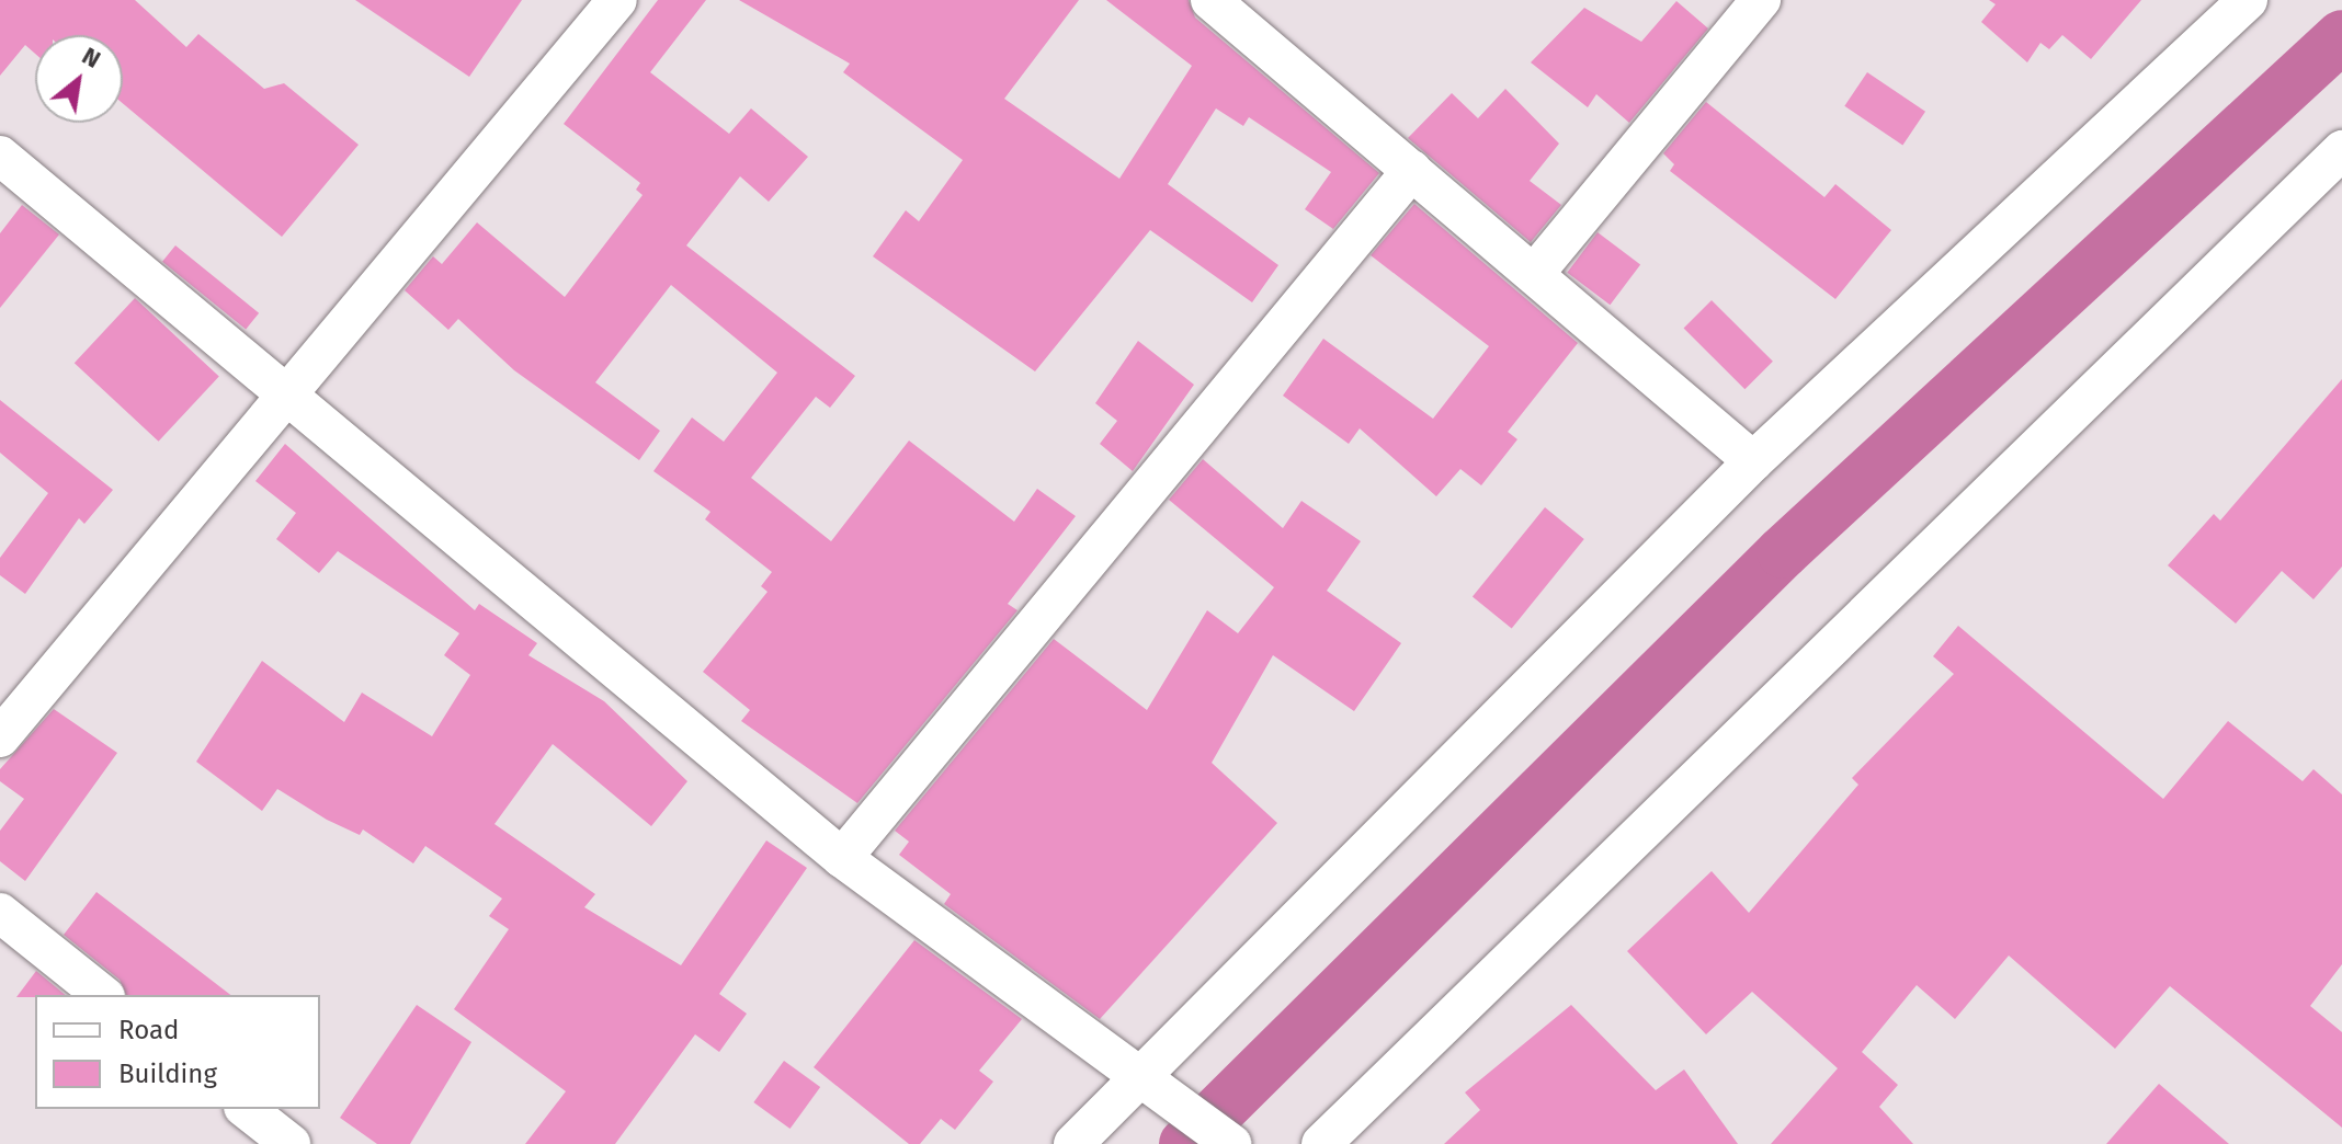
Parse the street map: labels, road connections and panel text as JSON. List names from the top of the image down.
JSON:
{
  "legend": ["Road", "Building"],
  "north": "top right"
}
